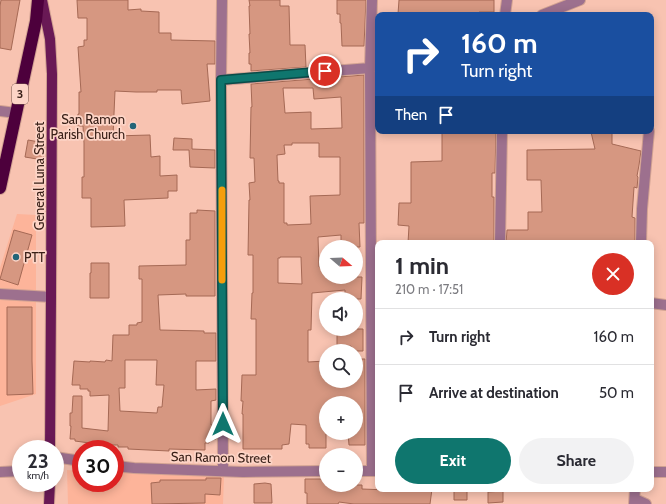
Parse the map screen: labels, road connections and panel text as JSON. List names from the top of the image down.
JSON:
{
  "streets": {
    "highway": ["3"],
    "main road": ["General Luna Street"],
    "street": ["San Ramon Street"]
  },
  "places": ["San Ramon Parish Church", "PTT"],
  "north": "right",
  "page": {
    "turn": ["160 m", "Turn right"],
    "then": "Then",
    "map_buttons": ["+", "−"],
    "heading": ["1 min", "210 m · 17:51"],
    "list": [
      {
        "name": "Turn right",
        "value": "160 m"
      },
      {
        "name": "Arrive at destination",
        "value": "50 m"
      }
    ],
    "buttons": ["Exit", "Share"],
    "speed": "23 km/h",
    "limit": "30"
  }
}
